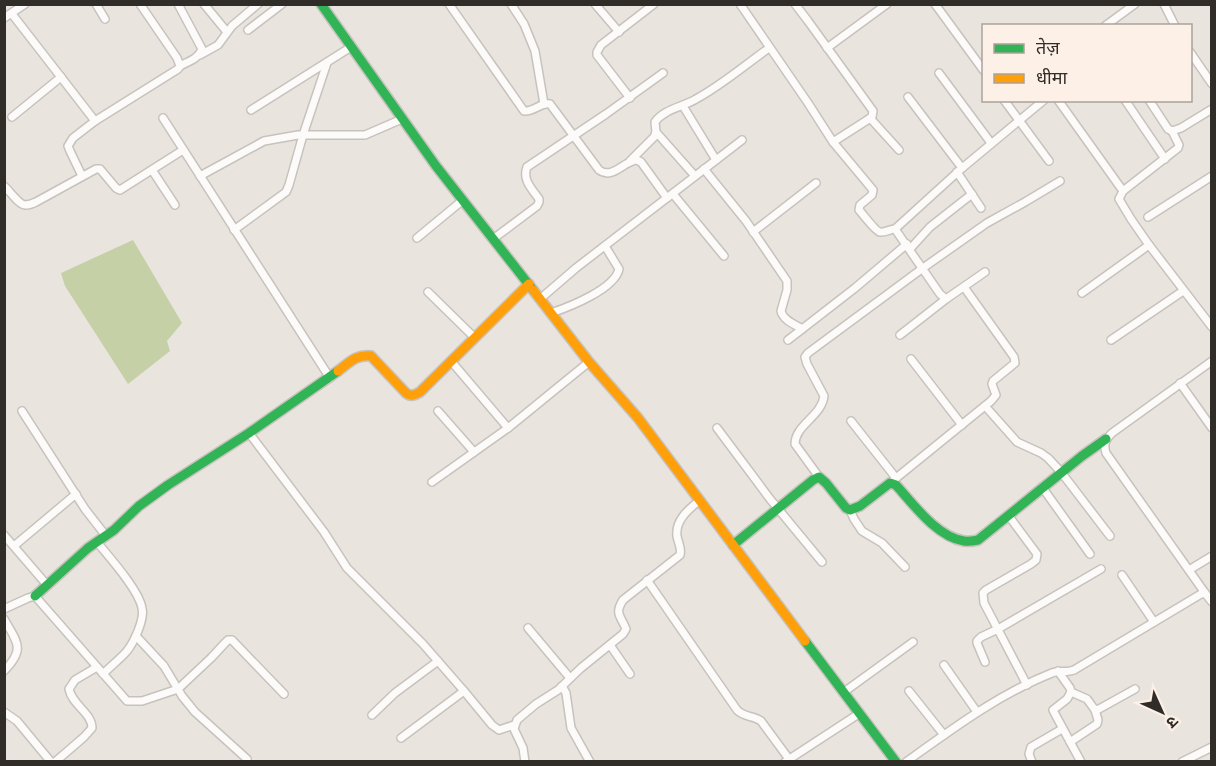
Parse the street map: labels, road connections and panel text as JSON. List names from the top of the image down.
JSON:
{
  "legend": ["तेज़", "धीमा"],
  "north": "bottom right"
}
